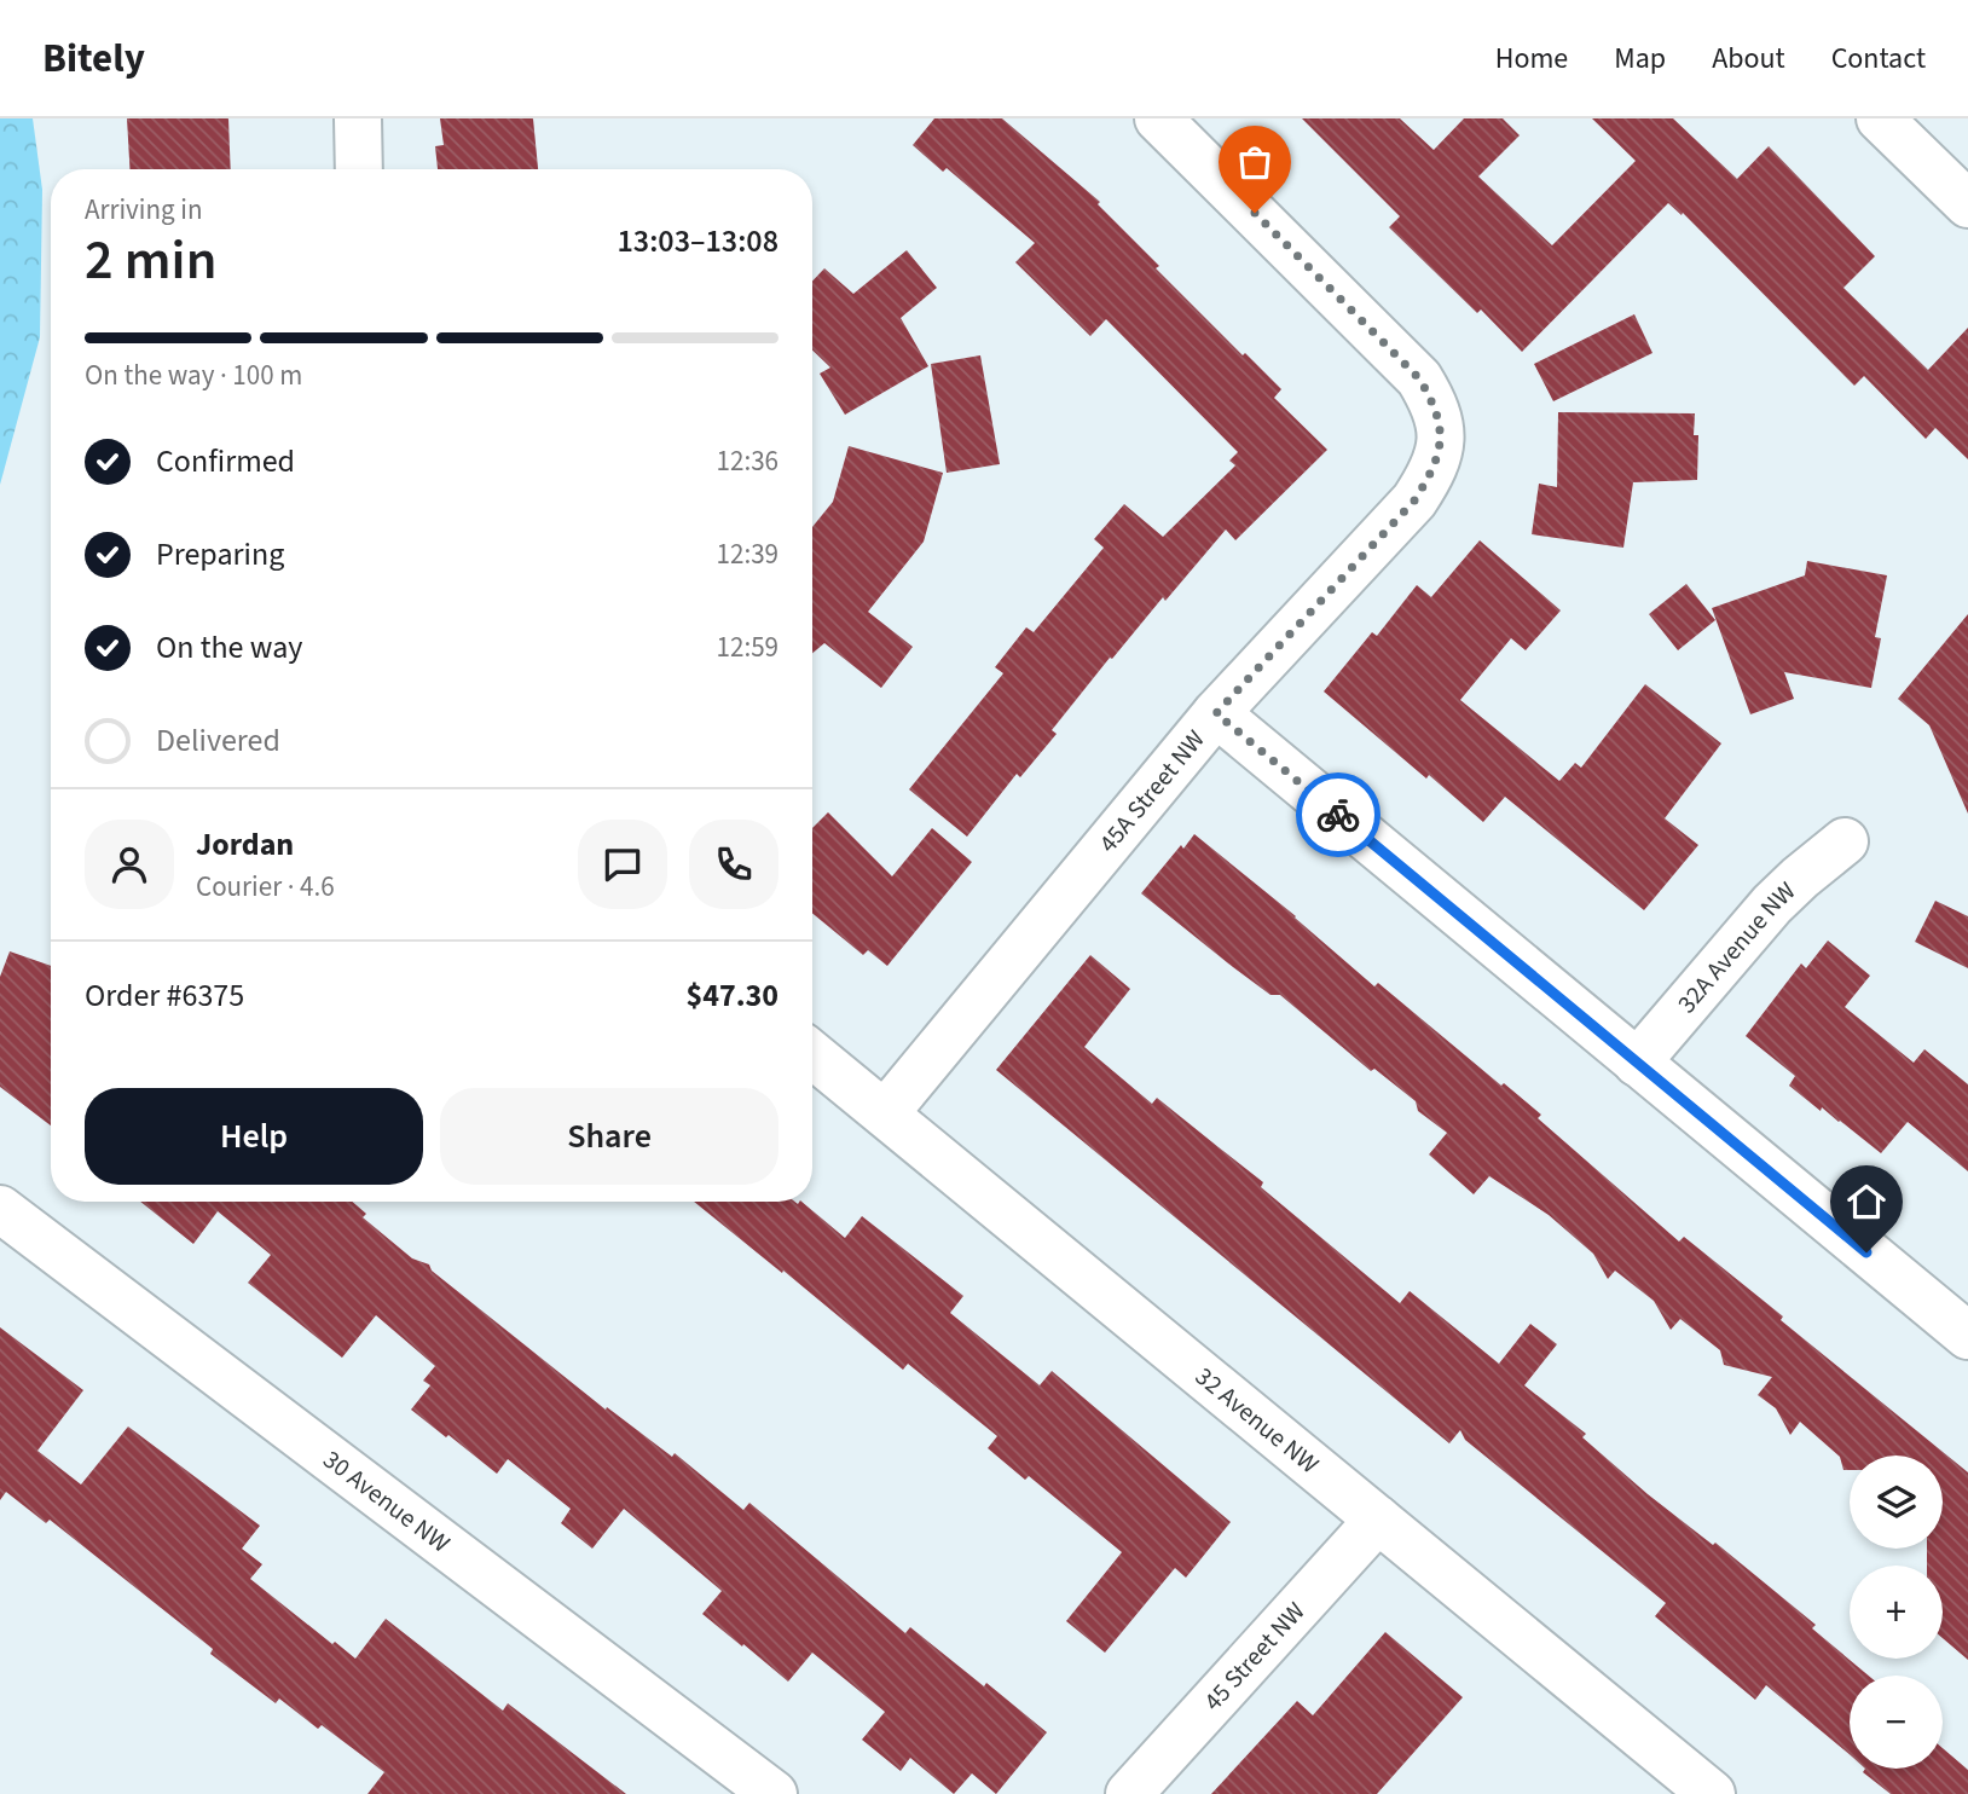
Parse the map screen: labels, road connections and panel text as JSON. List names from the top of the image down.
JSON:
{
  "streets": {
    "street": [
      "45A Street NW",
      "32A Avenue NW",
      "32 Avenue NW",
      "30 Avenue NW",
      "45 Street NW"
    ]
  },
  "crossings": [
    ["45A Street NW", "32 Avenue NW"],
    ["32 Avenue NW", "45 Street NW"]
  ],
  "page": {
    "header": "Bitely",
    "nav": [
      "Home",
      "Map",
      "About",
      "Contact"
    ],
    "heading": ["2 min", "Arriving in", "13:03–13:08"],
    "panel": [
      "Jordan",
      "Courier · 4.6",
      "Order #6375",
      "$47.30"
    ],
    "bar": "On the way · 100 m",
    "list": [
      ["Confirmed", "12:36"],
      ["Preparing", "12:39"],
      ["On the way", "12:59"],
      "Delivered"
    ],
    "buttons": ["Help", "Share"],
    "map_buttons": ["+", "−"]
  }
}
